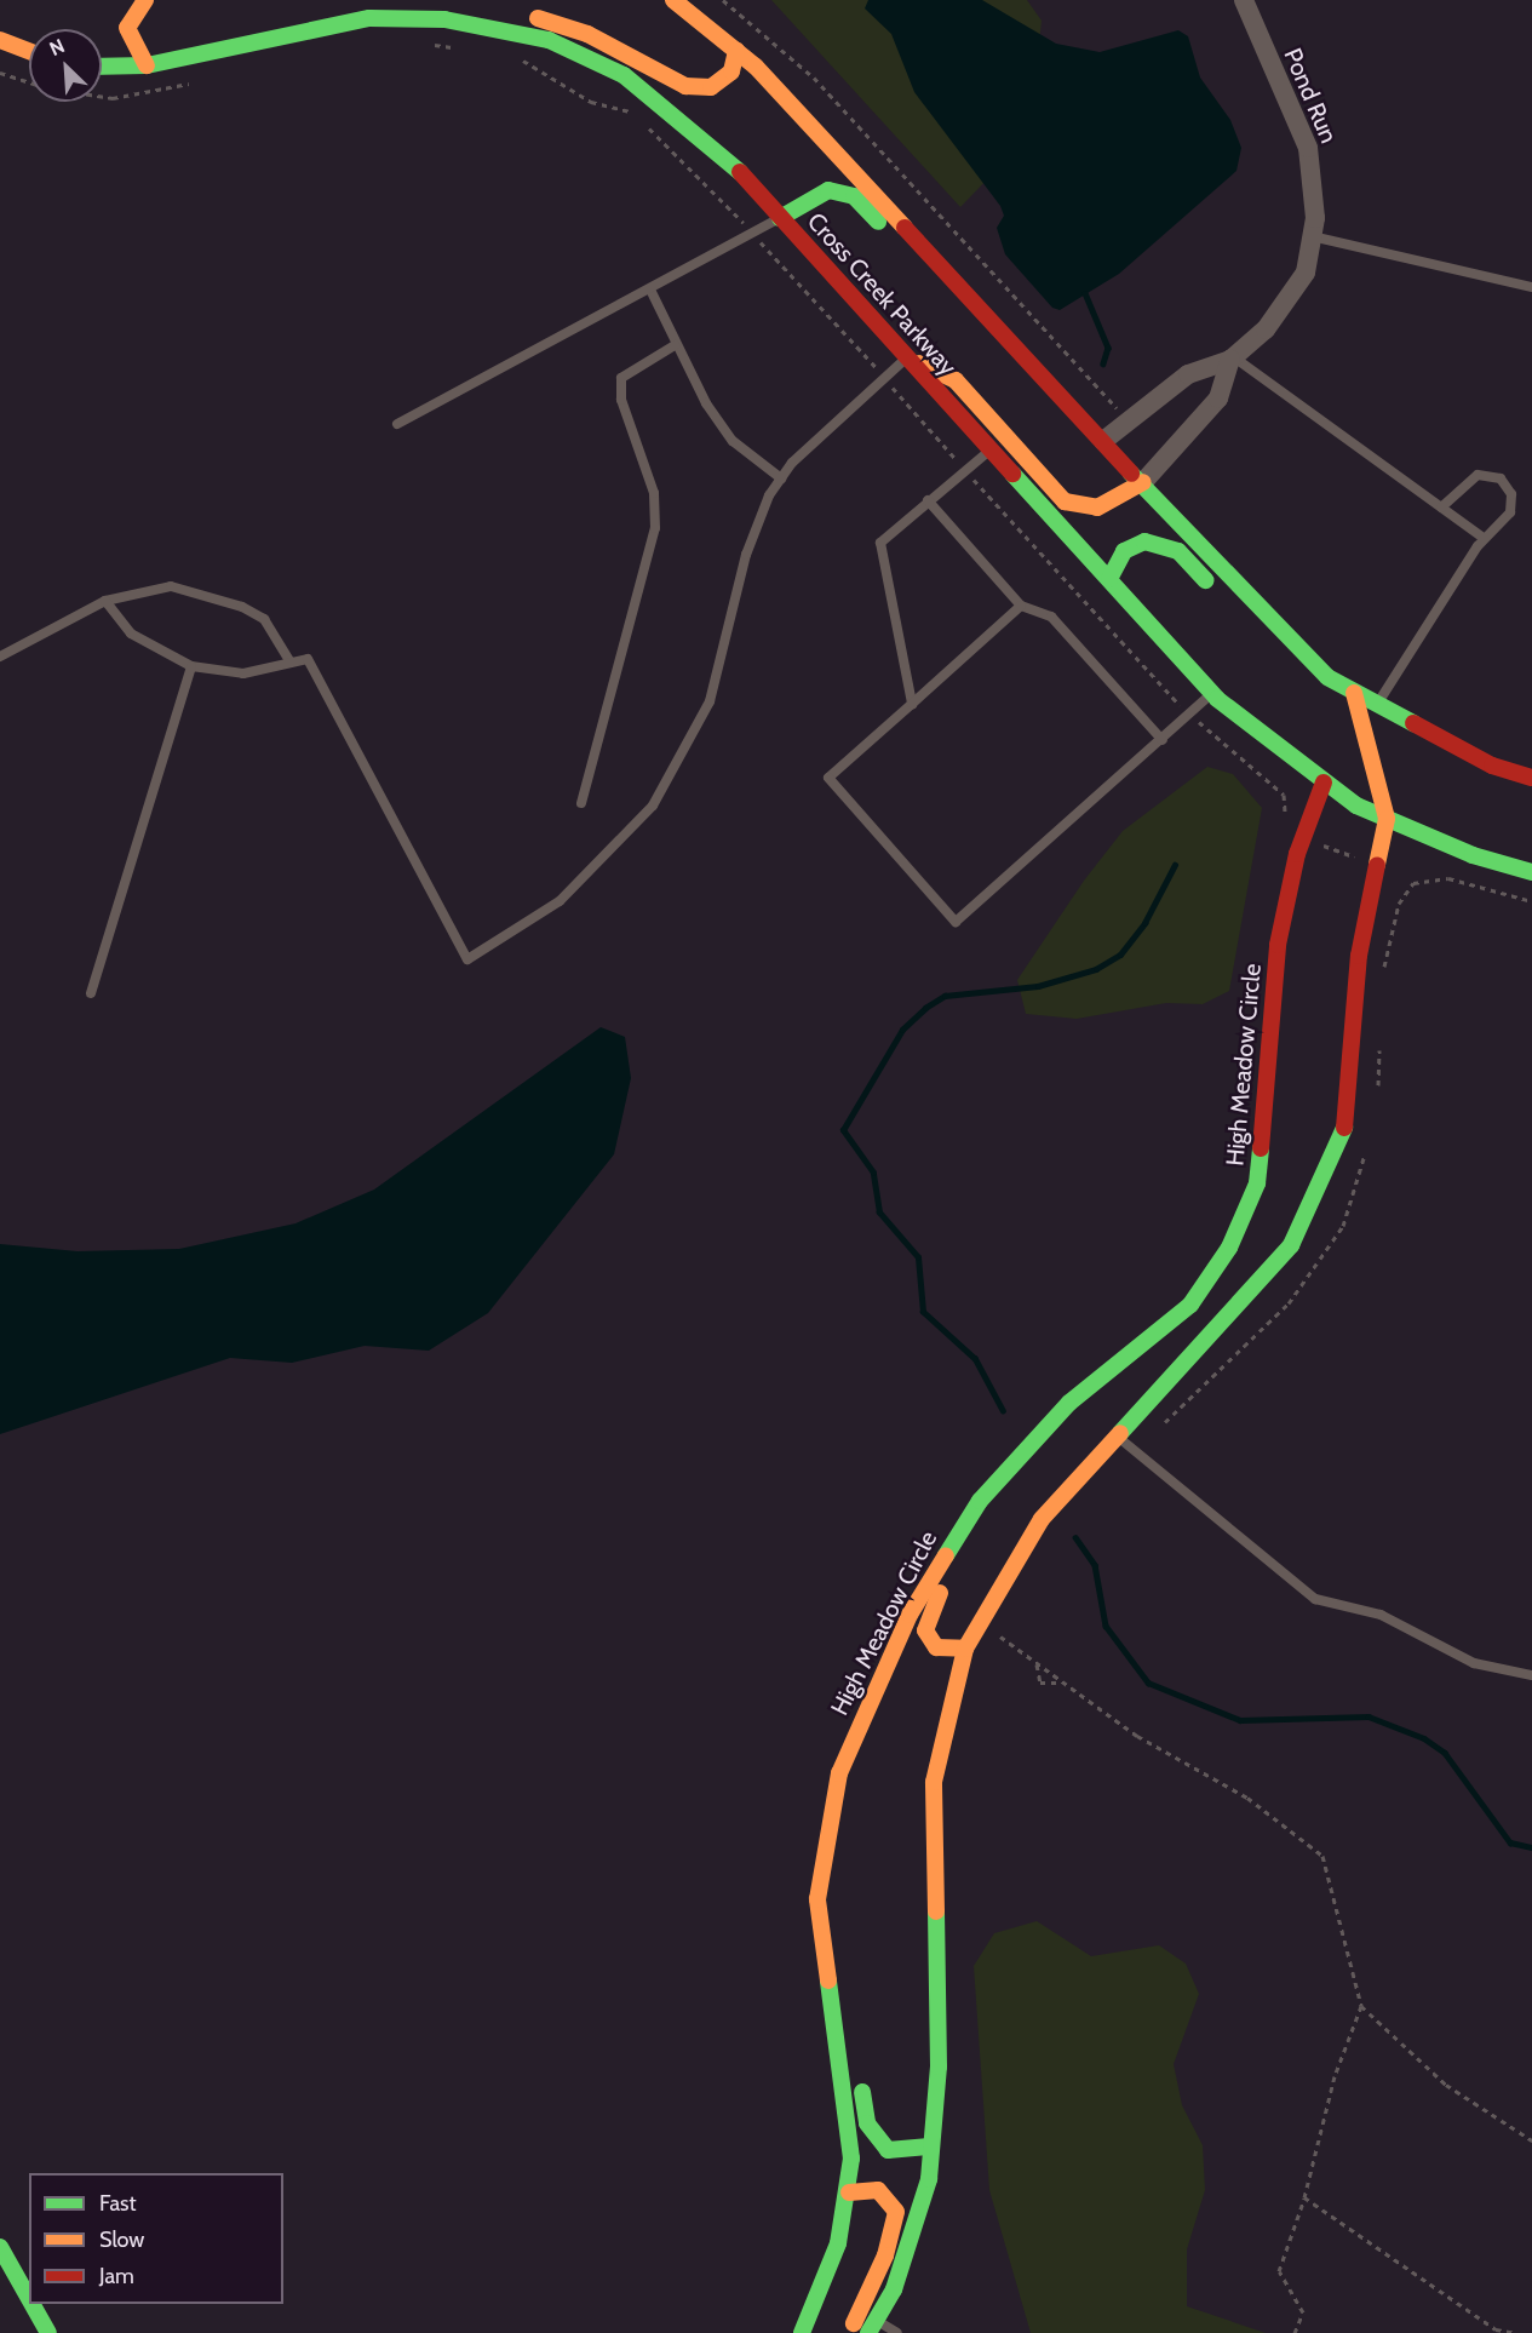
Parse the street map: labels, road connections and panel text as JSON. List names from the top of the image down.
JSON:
{
  "streets": {
    "street": ["Pond Run", "Cross Creek Parkway", "High Meadow Circle"]
  },
  "crossings": [
    ["Cross Creek Parkway", "High Meadow Circle"]
  ],
  "legend": ["Fast", "Slow", "Jam"],
  "north": "top left"
}
